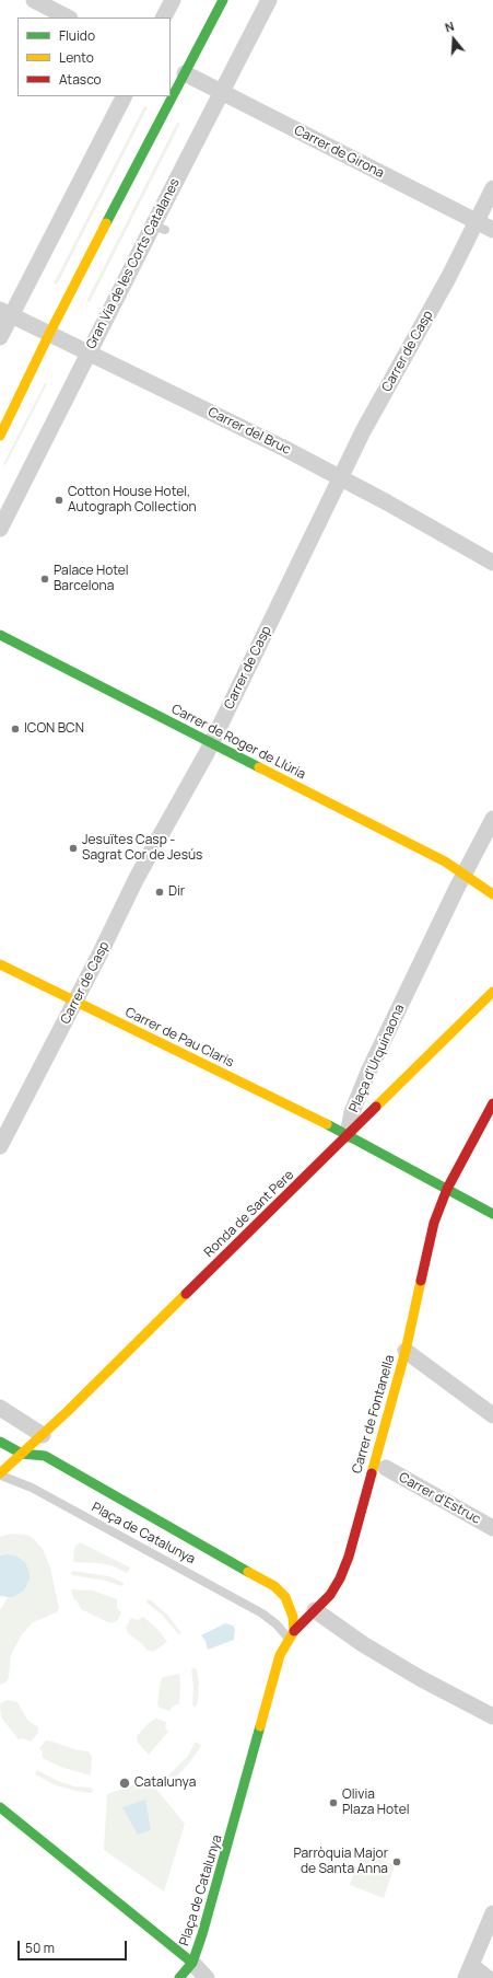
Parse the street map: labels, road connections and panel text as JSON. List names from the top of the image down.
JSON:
{
  "streets": {
    "main road": [
      "Carrer de Roger de Llúria",
      "Carrer de Pau Claris",
      "Ronda de Sant Pere",
      "Carrer de Fontanella",
      "Plaça de Catalunya"
    ],
    "street": [
      "Carrer de Girona",
      "Gran Via de les Corts Catalanes",
      "Carrer de Casp",
      "Carrer del Bruc",
      "Plaça d'Urquinaona",
      "Carrer d'Estruc"
    ]
  },
  "crossings": [
    ["Carrer de Girona", "Gran Via de les Corts Catalanes"],
    ["Carrer de Girona", "Carrer de Casp"],
    ["Gran Via de les Corts Catalanes", "Carrer del Bruc"],
    ["Carrer de Casp", "Carrer del Bruc"],
    ["Carrer de Casp", "Carrer de Roger de Llúria"],
    ["Carrer de Casp", "Carrer de Pau Claris"],
    ["Carrer de Roger de Llúria", "Plaça d'Urquinaona"],
    ["Carrer de Pau Claris", "Plaça d'Urquinaona"],
    ["Carrer de Pau Claris", "Ronda de Sant Pere"],
    ["Plaça d'Urquinaona", "Ronda de Sant Pere"],
    ["Ronda de Sant Pere", "Plaça de Catalunya"],
    ["Carrer de Fontanella", "Plaça de Catalunya"]
  ],
  "places": [
    "Cotton House Hotel, Autograph Collection",
    "Palace Hotel Barcelona",
    "ICON BCN",
    "Jesuïtes Casp - Sagrat Cor de Jesús",
    "Dir",
    "Catalunya",
    "Olivia Plaza Hotel",
    "Parròquia Major de Santa Anna"
  ],
  "legend": ["Fluido", "Lento", "Atasco"],
  "scale_bar": "50 m",
  "north": "top"
}
